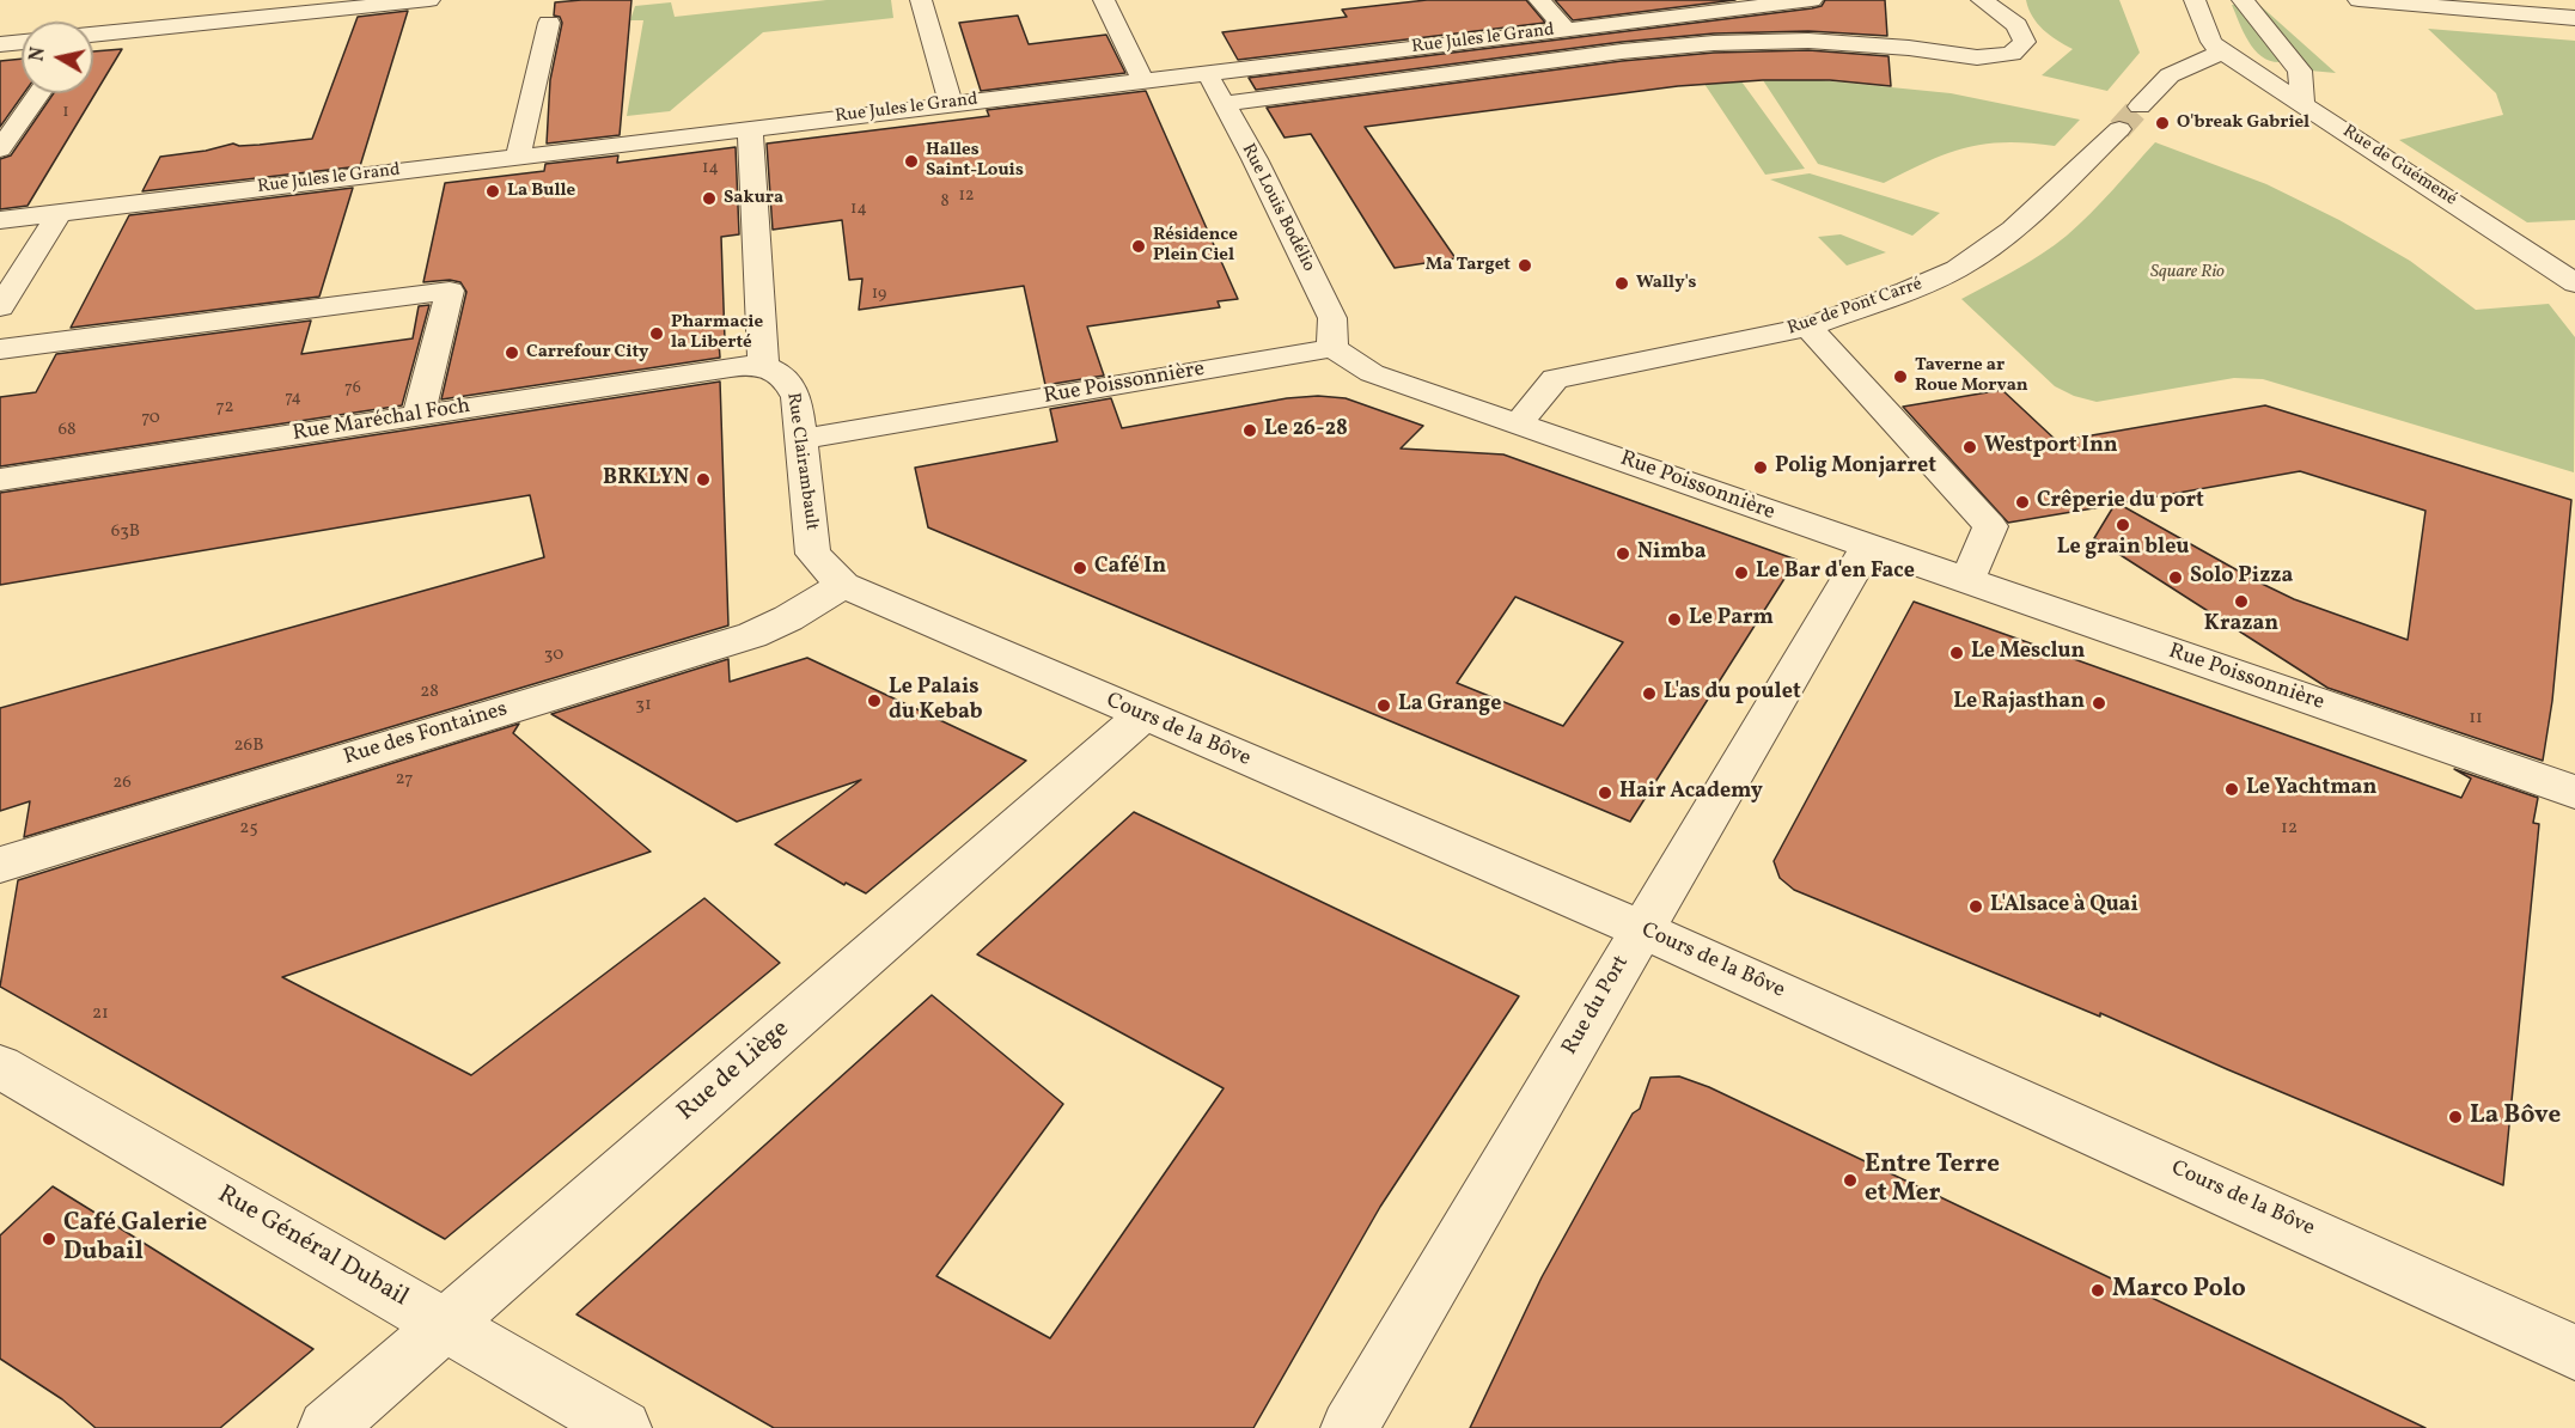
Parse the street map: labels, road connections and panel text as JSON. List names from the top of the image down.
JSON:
{
  "streets": {
    "street": [
      "Rue Jules le Grand",
      "Rue de Guémené",
      "Rue Louis Bodélio",
      "Rue de Pont Carré",
      "Rue Poissonnière",
      "Rue Maréchal Foch",
      "Rue Clairambault",
      "Cours de la Bôve",
      "Rue des Fontaines",
      "Rue du Port",
      "Rue de Liège",
      "Rue Général Dubail"
    ]
  },
  "crossings": [
    ["Rue Jules le Grand", "Rue Louis Bodélio"],
    ["Rue Louis Bodélio", "Rue Poissonnière"],
    ["Rue de Pont Carré", "Rue Poissonnière"],
    ["Rue Poissonnière", "Rue Clairambault"],
    ["Rue Poissonnière", "Rue du Port"],
    ["Rue Maréchal Foch", "Rue Clairambault"],
    ["Rue Clairambault", "Cours de la Bôve"],
    ["Rue Clairambault", "Rue des Fontaines"],
    ["Cours de la Bôve", "Rue des Fontaines"],
    ["Cours de la Bôve", "Rue du Port"],
    ["Cours de la Bôve", "Rue de Liège"],
    ["Rue de Liège", "Rue Général Dubail"]
  ],
  "parks": ["Square Rio"],
  "places": [
    "O'break Gabriel",
    "Halles Saint-Louis",
    "La Bulle",
    "Sakura",
    "Résidence Plein Ciel",
    "Ma Target",
    "Wally's",
    "Pharmacie la Liberté",
    "Carrefour City",
    "Taverne ar Roue Morvan",
    "Le 26-28",
    "Westport Inn",
    "Polig Monjarret",
    "BRKLYN",
    "Crêperie du port",
    "Le grain bleu",
    "Nimba",
    "Café In",
    "Le Bar d'en Face",
    "Solo Pizza",
    "Krazan",
    "Le Parm",
    "Le Mesclun",
    "L'as du poulet",
    "Le Palais du Kebab",
    "Le Rajasthan",
    "La Grange",
    "Le Yachtman",
    "Hair Academy",
    "L'Alsace à Quai",
    "La Bôve",
    "Entre Terre et Mer",
    "Café Galerie Dubail",
    "Marco Polo"
  ],
  "house_numbers": [
    "1",
    "14",
    "12",
    "8",
    "14",
    "19",
    "76",
    "74",
    "72",
    "70",
    "68",
    "63B",
    "30",
    "28",
    "31",
    "11",
    "26B",
    "27",
    "26",
    "25",
    "12",
    "21"
  ],
  "north": "left"
}
